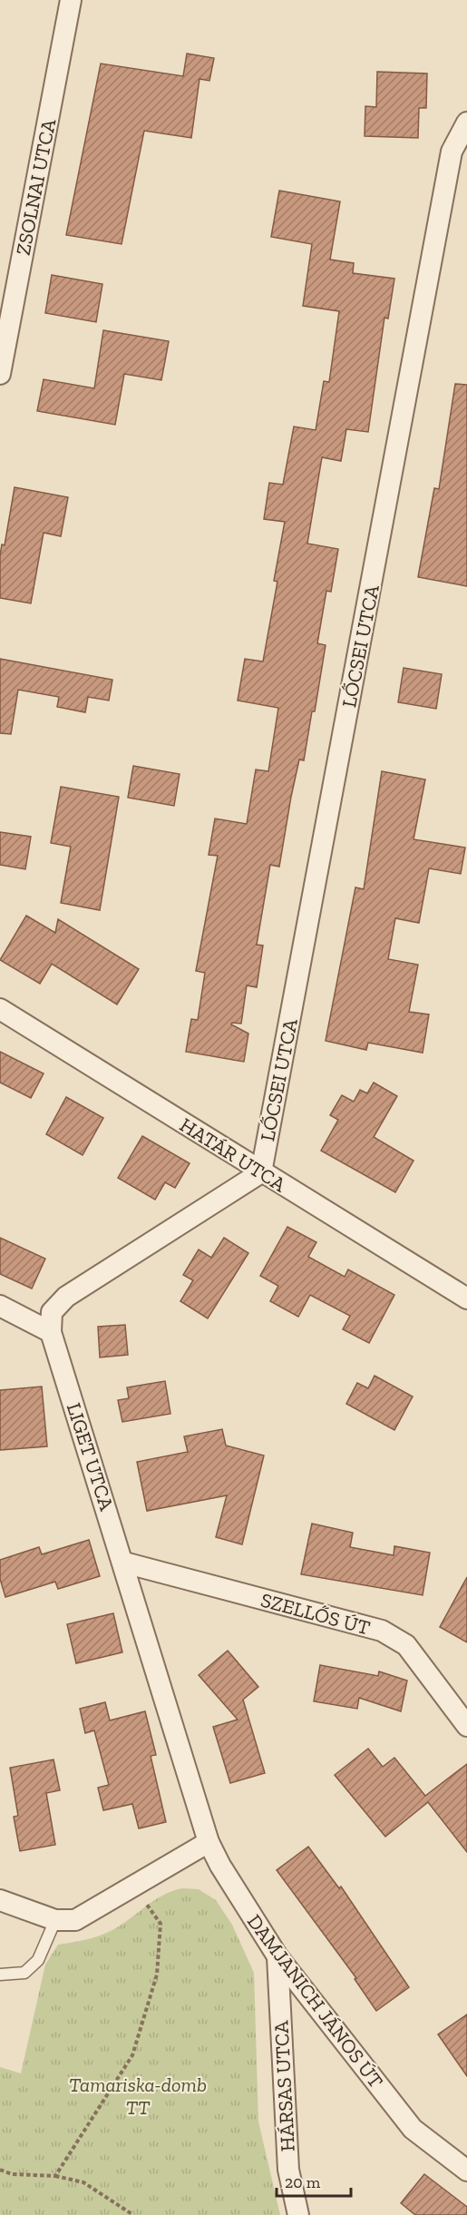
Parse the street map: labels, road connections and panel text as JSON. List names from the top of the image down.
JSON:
{
  "streets": {
    "street": [
      "ZSOLNAI UTCA",
      "LŐCSEI UTCA",
      "HATÁR UTCA",
      "LIGET UTCA",
      "SZELLŐS ÚT",
      "DAMJANICH JÁNOS ÚT",
      "HÁRSAS UTCA"
    ]
  },
  "crossings": [
    ["LŐCSEI UTCA", "HATÁR UTCA"],
    ["LIGET UTCA", "SZELLŐS ÚT"],
    ["LIGET UTCA", "DAMJANICH JÁNOS ÚT"],
    ["DAMJANICH JÁNOS ÚT", "HÁRSAS UTCA"]
  ],
  "parks": ["Tamariska-domb TT"],
  "scale_bar": "20 m"
}
